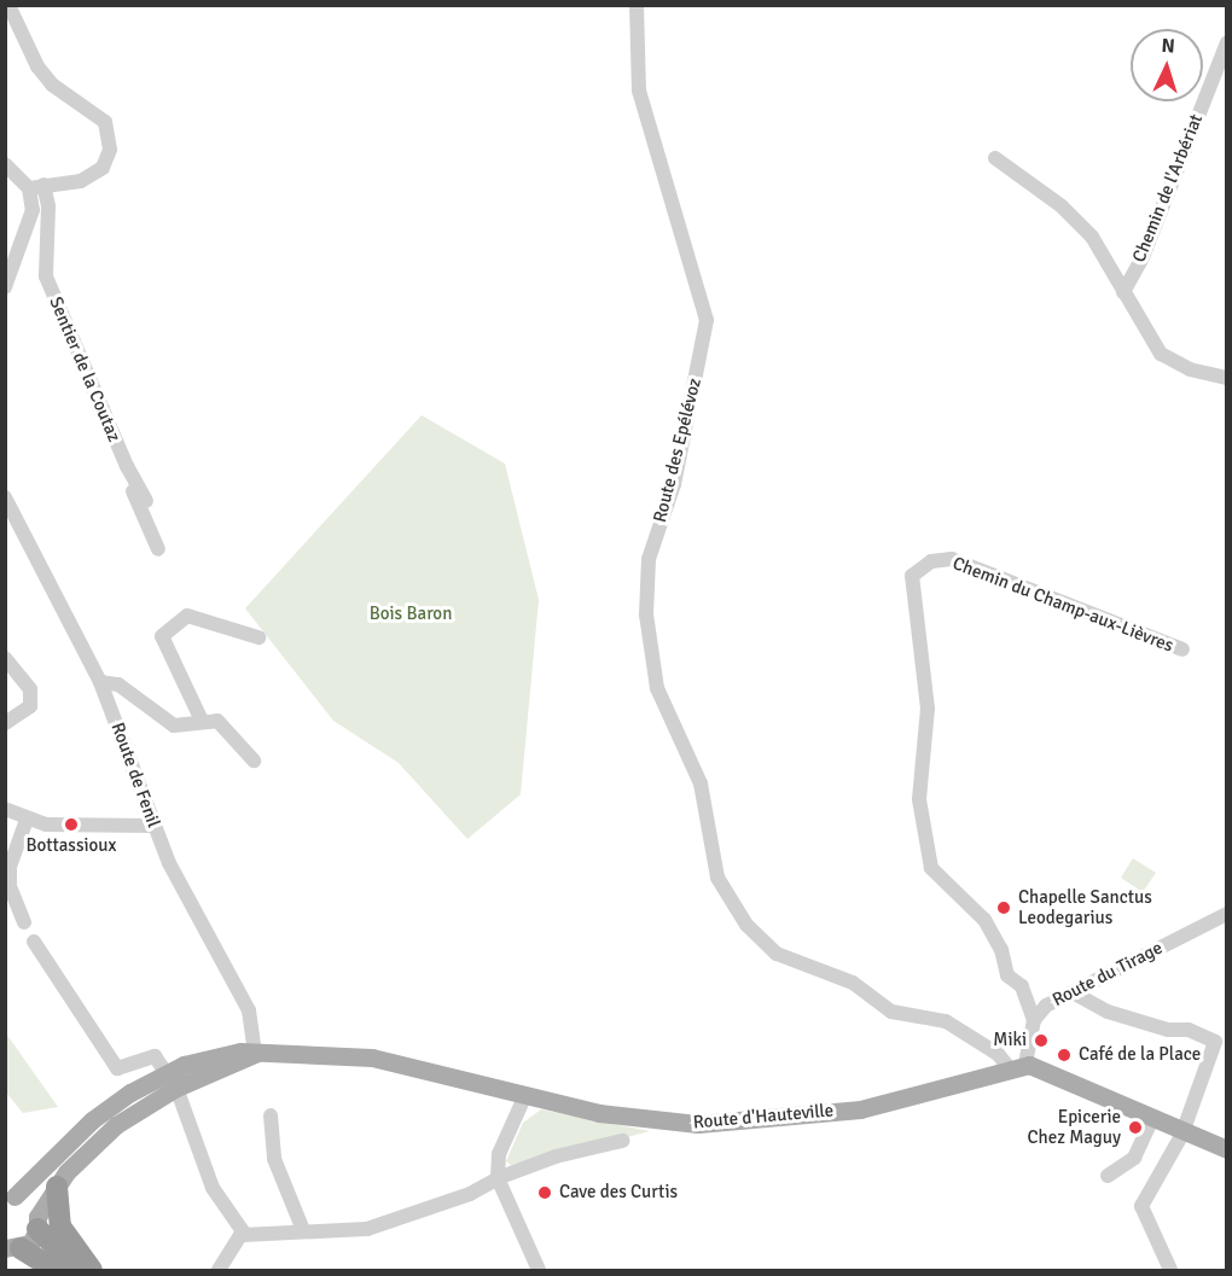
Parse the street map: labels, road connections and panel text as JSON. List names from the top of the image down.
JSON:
{
  "streets": {
    "main road": ["Route d'Hauteville"],
    "street": [
      "Chemin de l'Arbériat",
      "Sentier de la Coutaz",
      "Route des Epélévoz",
      "Chemin du Champ-aux-Lièvres",
      "Route de Fenil",
      "Route du Tirage"
    ]
  },
  "crossings": [
    ["Route des Epélévoz", "Route du Tirage"],
    ["Route des Epélévoz", "Route d'Hauteville"],
    ["Chemin du Champ-aux-Lièvres", "Route du Tirage"],
    ["Route de Fenil", "Route d'Hauteville"],
    ["Route du Tirage", "Route d'Hauteville"]
  ],
  "parks": ["Bois Baron"],
  "places": [
    "Bottassioux",
    "Chapelle Sanctus Leodegarius",
    "Miki",
    "Café de la Place",
    "Epicerie Chez Maguy",
    "Cave des Curtis"
  ],
  "north": "top"
}
